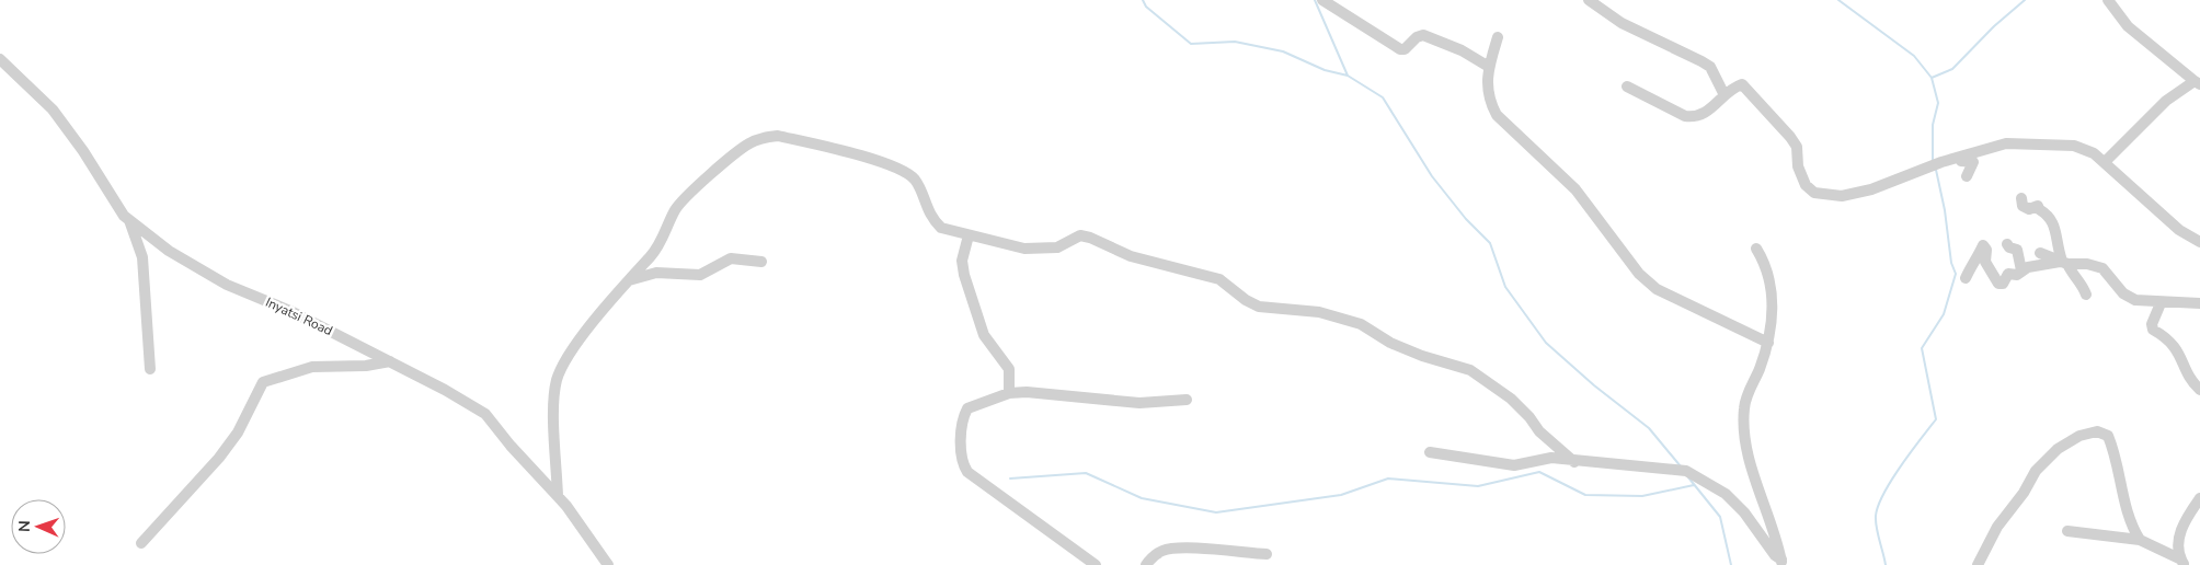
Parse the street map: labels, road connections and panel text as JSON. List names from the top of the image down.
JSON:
{
  "streets": {
    "street": ["Inyatsi Road"]
  },
  "north": "left"
}
